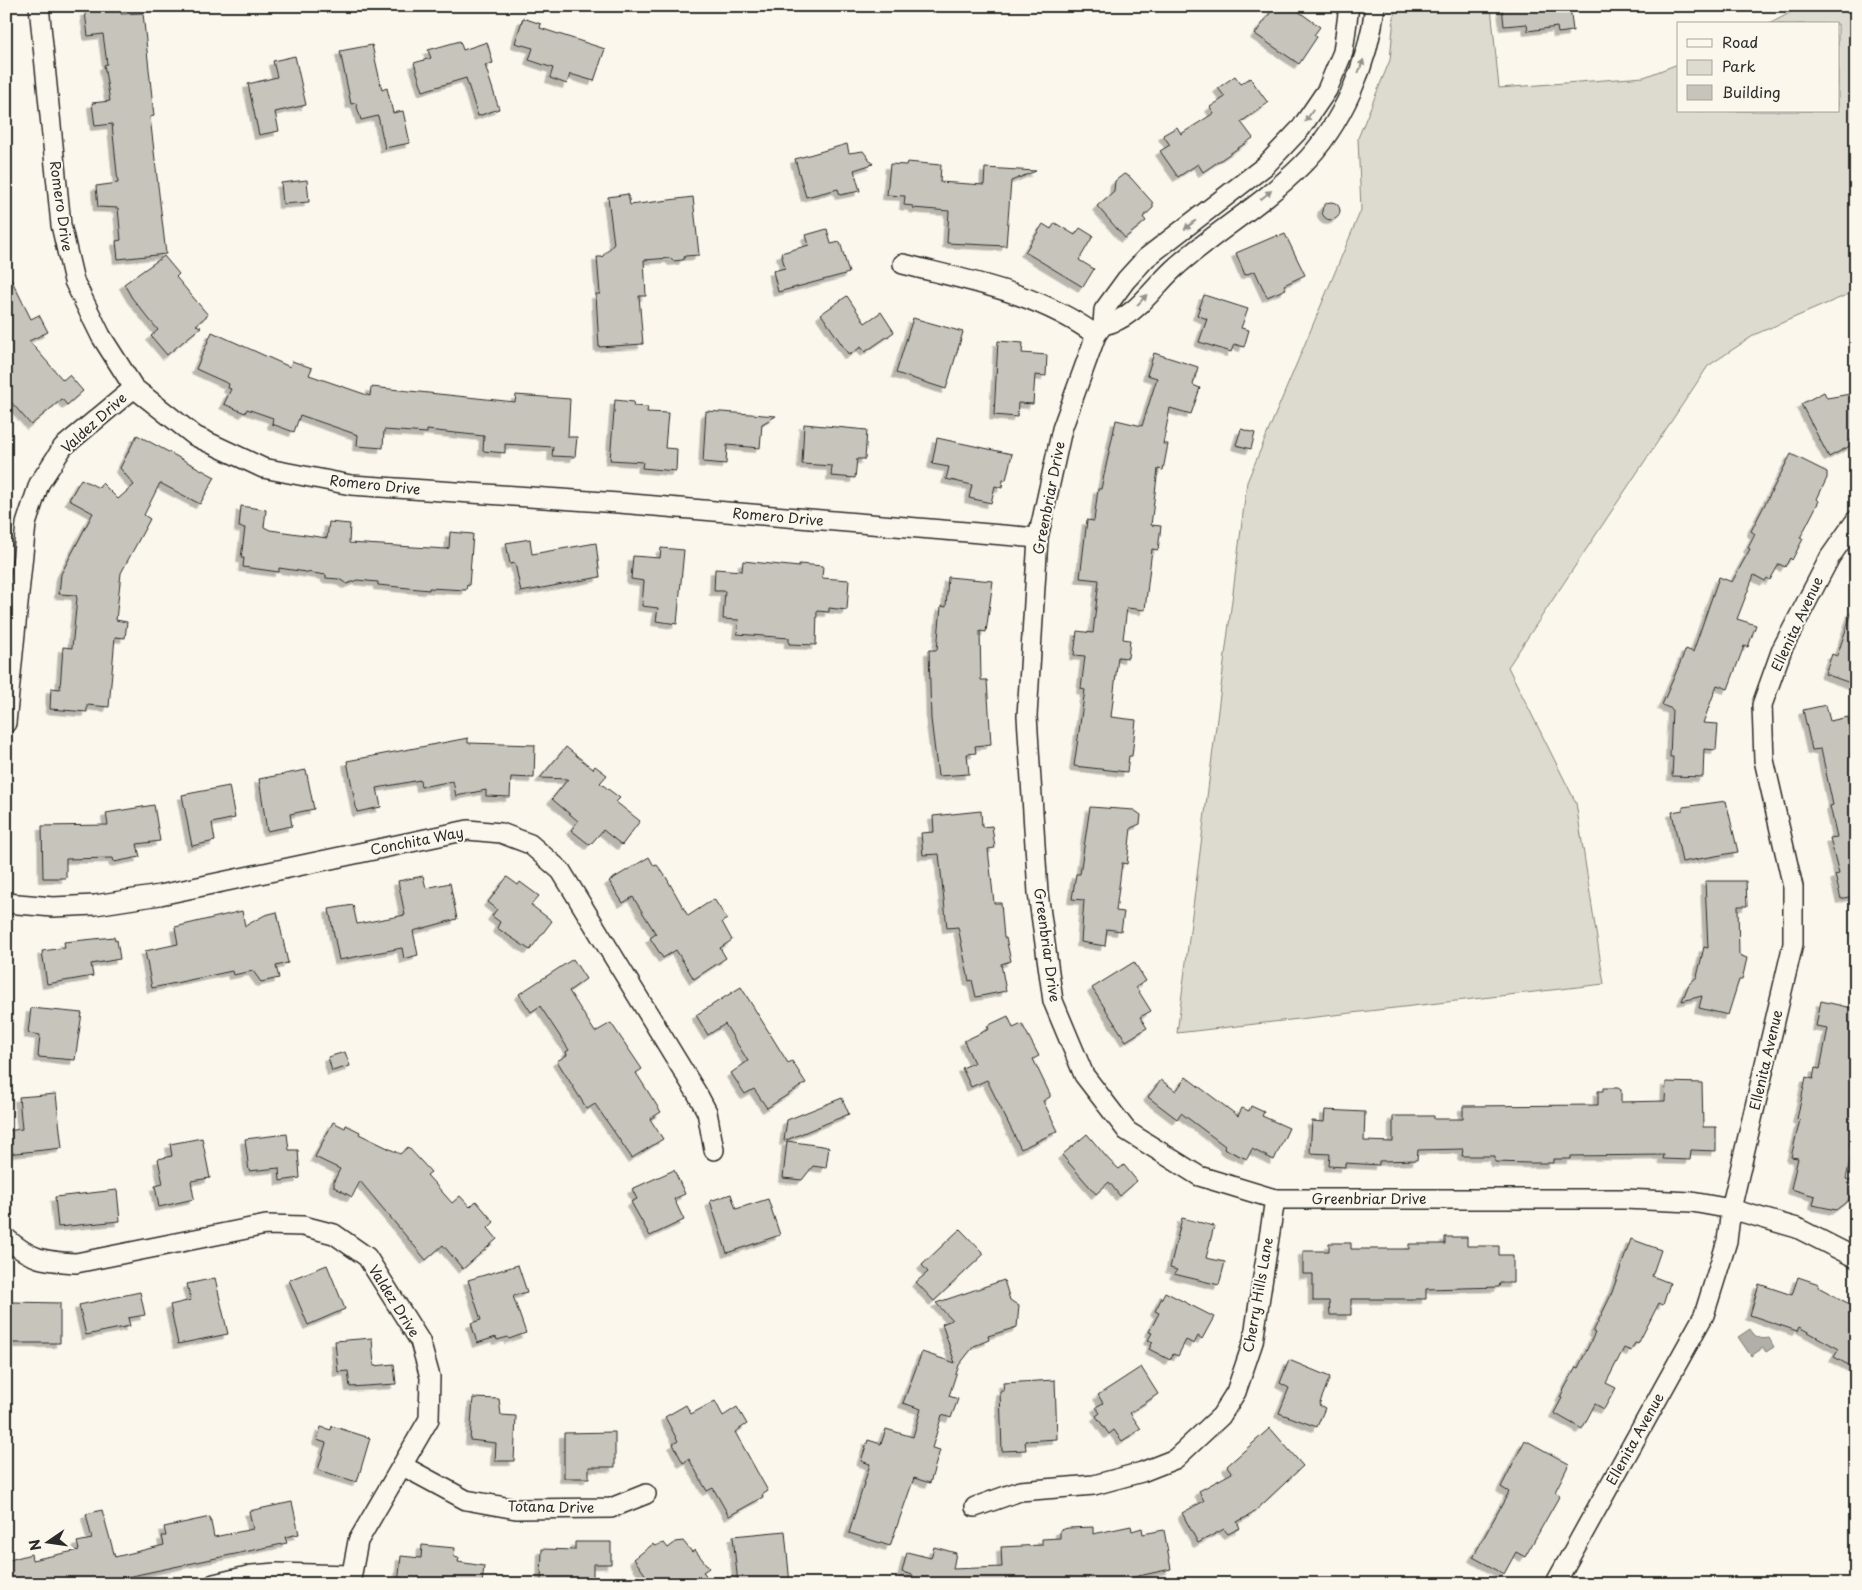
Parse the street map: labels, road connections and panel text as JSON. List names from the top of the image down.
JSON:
{
  "streets": {
    "street": [
      "Romero Drive",
      "Valdez Drive",
      "Greenbriar Drive",
      "Ellenita Avenue",
      "Conchita Way",
      "Cherry Hills Lane",
      "Totana Drive"
    ]
  },
  "crossings": [
    ["Romero Drive", "Valdez Drive"],
    ["Romero Drive", "Greenbriar Drive"],
    ["Valdez Drive", "Totana Drive"],
    ["Greenbriar Drive", "Ellenita Avenue"],
    ["Greenbriar Drive", "Cherry Hills Lane"]
  ],
  "legend": ["Road", "Park", "Building"],
  "north": "left"
}
